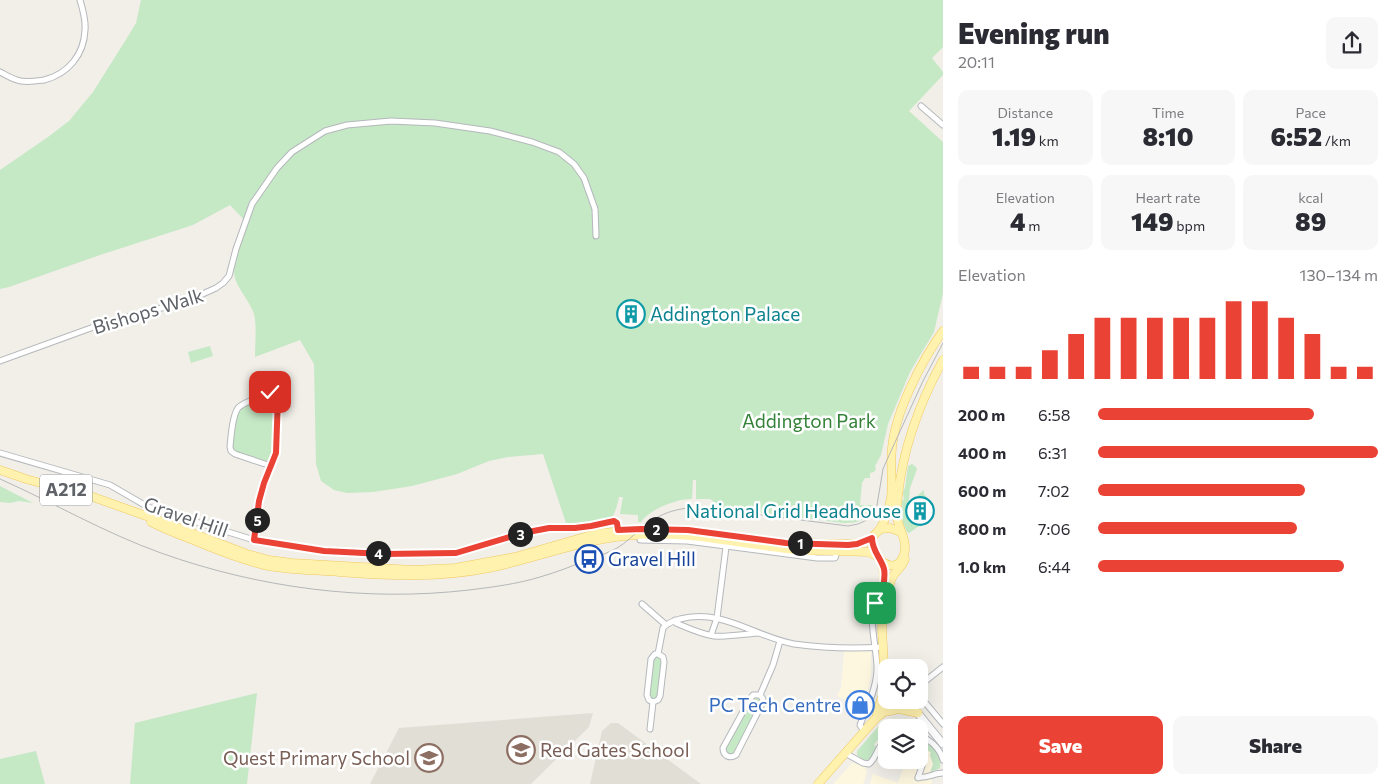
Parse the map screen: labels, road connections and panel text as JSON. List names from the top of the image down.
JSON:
{
  "streets": {
    "main road": ["A212", "Gravel Hill"],
    "street": ["Bishops Walk"]
  },
  "parks": ["Addington Park"],
  "places": {
    "building": ["Addington Palace", "National Grid Headhouse"],
    "bus stop": ["Gravel Hill"],
    "shop": ["PC Tech Centre"],
    "school or university": ["Red Gates School", "Quest Primary School"]
  },
  "page": {
    "heading": ["Evening run", "20:11"],
    "stats": [
      ["Distance", "1.19 km"],
      ["Time", "8:10"],
      ["Pace", "6:52 /km"],
      ["Elevation", "4 m"],
      ["Heart rate", "149 bpm"],
      ["kcal", "89"]
    ],
    "chart": ["Elevation", "130–134 m"],
    "list": [
      {
        "name": "200 m",
        "note": "6:58"
      },
      {
        "name": "400 m",
        "note": "6:31"
      },
      {
        "name": "600 m",
        "note": "7:02"
      },
      {
        "name": "800 m",
        "note": "7:06"
      },
      {
        "name": "1.0 km",
        "note": "6:44"
      }
    ],
    "pins": [
      "5",
      "2",
      "3",
      "1",
      "4"
    ],
    "buttons": ["Save", "Share"]
  }
}
